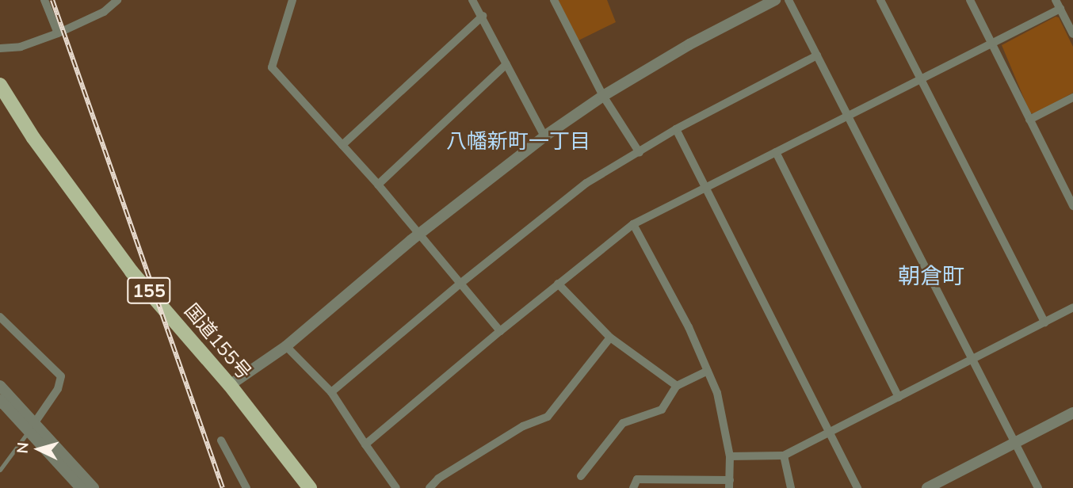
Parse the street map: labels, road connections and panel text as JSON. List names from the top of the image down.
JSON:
{
  "streets": {
    "highway": ["155", "国道155号"]
  },
  "districts": ["八幡新町一丁目", "朝倉町"],
  "north": "left"
}
